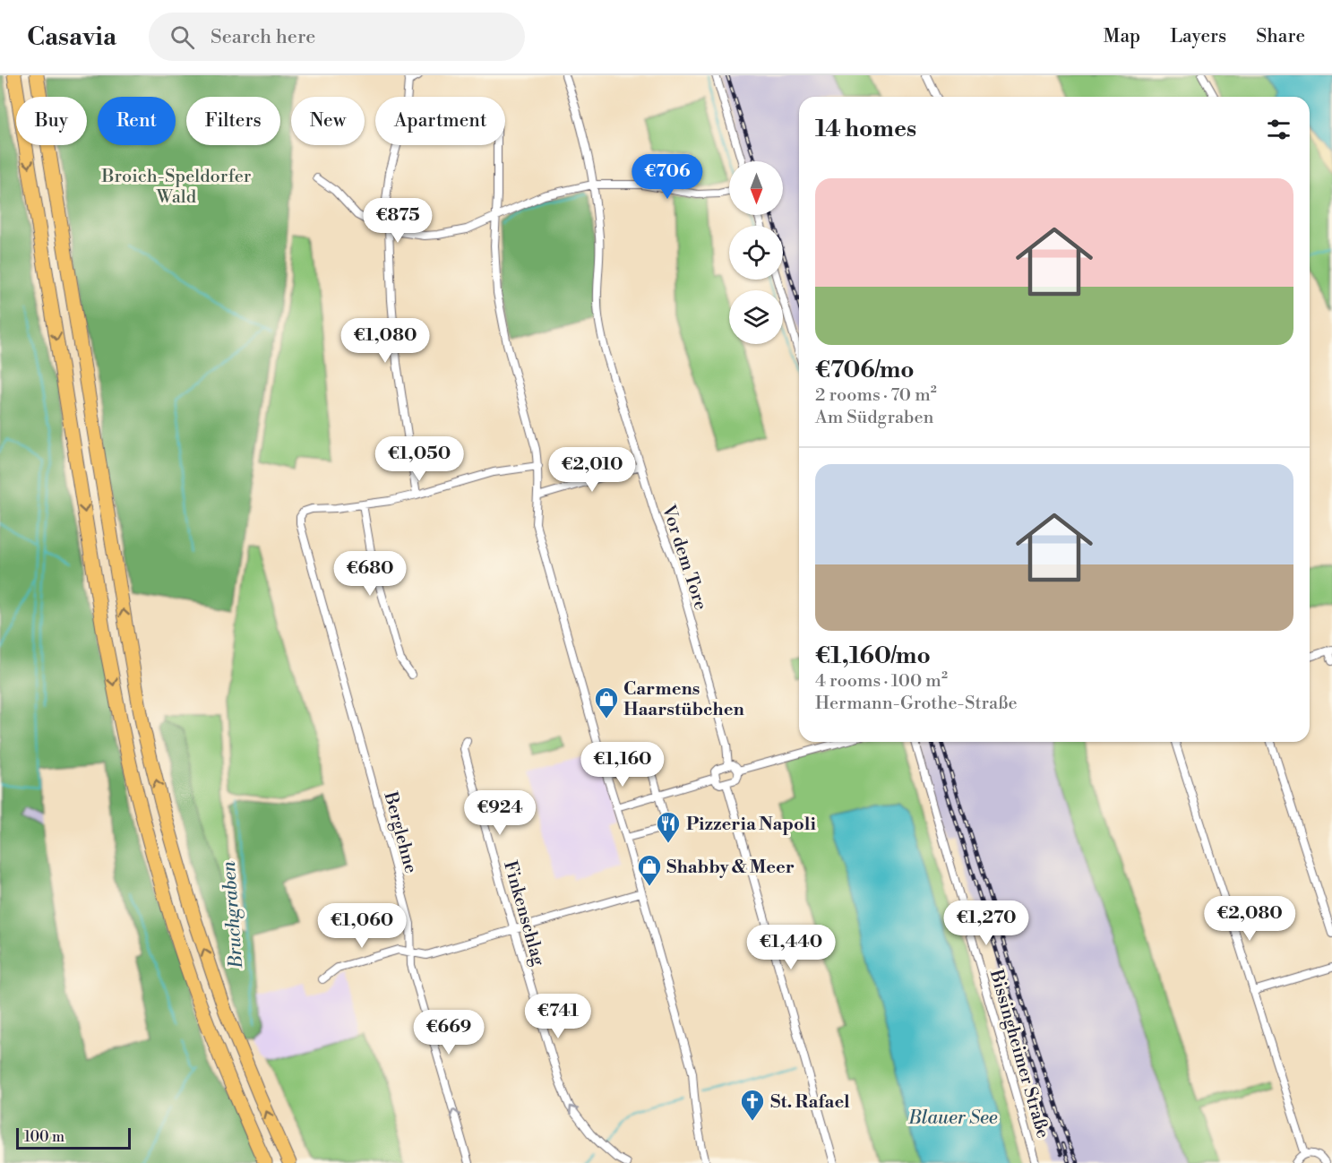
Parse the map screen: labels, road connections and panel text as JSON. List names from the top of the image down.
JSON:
{
  "streets": {
    "street": [
      "Vor dem Tore",
      "Berglehne",
      "Finkenschlag",
      "Bissingheimer Straße"
    ]
  },
  "one_way": ["Finkenschlag"],
  "water": ["Bruchgraben", "Blauer See"],
  "parks": ["Broich-Speldorfer Wald"],
  "places": {
    "shop": ["Carmens Haarstübchen", "Shabby & Meer"],
    "restaurant": ["Pizzeria Napoli"],
    "church": ["St. Rafael"]
  },
  "scale_bar": "100 m",
  "north": "bottom",
  "page": {
    "header": "Casavia",
    "search": "Search here",
    "nav": ["Map", "Layers", "Share"],
    "chip": [
      "Buy",
      "Rent",
      "Filters",
      "New",
      "Apartment"
    ],
    "heading": "14 homes",
    "price": [
      "€706",
      "€875",
      "€1,080",
      "€1,050",
      "€2,010",
      "€680",
      "€1,160",
      "€924",
      "€2,080",
      "€1,270",
      "€1,060",
      "€1,440",
      "€741",
      "€669"
    ],
    "list": [
      {
        "name": "€706/mo",
        "note": "2 rooms · 70 m² · Am Südgraben"
      },
      {
        "name": "€1,160/mo",
        "note": "4 rooms · 100 m² · Hermann-Grothe-Straße"
      }
    ],
    "scale": "100 m"
  }
}
